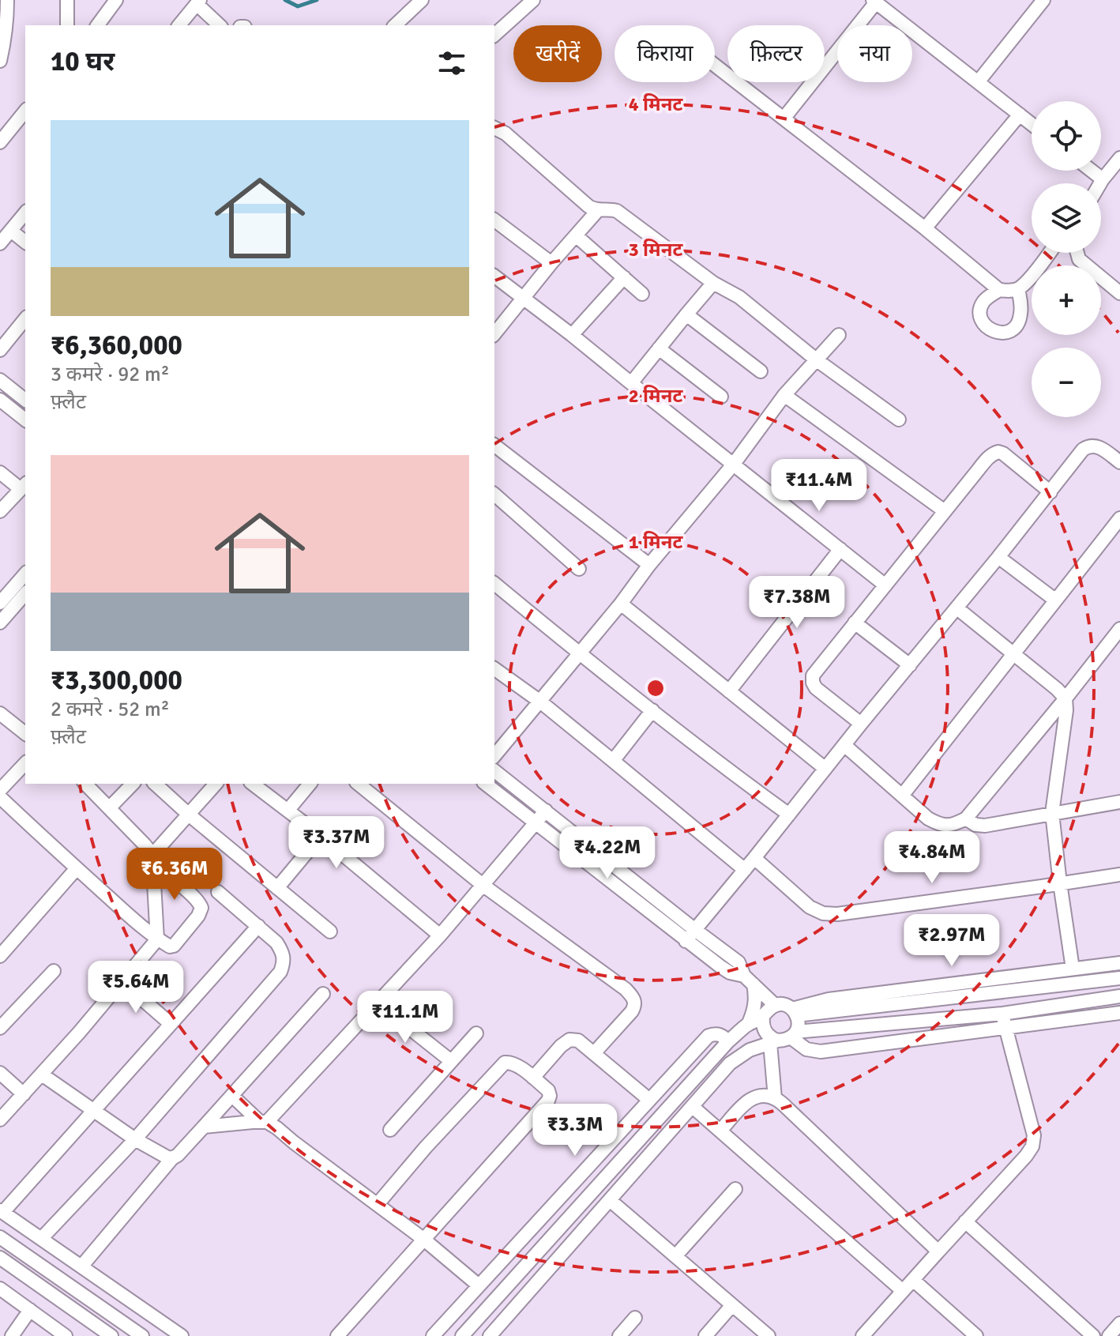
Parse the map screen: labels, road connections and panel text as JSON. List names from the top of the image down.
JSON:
{
  "page": {
    "chip": [
      "खरीदें",
      "किराया",
      "फ़िल्टर",
      "नया"
    ],
    "heading": "10 घर",
    "map_buttons": ["+", "−"],
    "list": [
      {
        "name": "₹6,360,000",
        "note": "3 कमरे · 92 m² · फ़्लैट"
      },
      {
        "name": "₹3,300,000",
        "note": "2 कमरे · 52 m² · फ़्लैट"
      }
    ],
    "price": [
      "₹11.4M",
      "₹7.38M",
      "₹3.37M",
      "₹4.22M",
      "₹4.84M",
      "₹6.36M",
      "₹2.97M",
      "₹5.64M",
      "₹11.1M",
      "₹3.3M"
    ]
  },
  "rings": [
    "4 मिनट",
    "3 मिनट",
    "2 मिनट",
    "1 मिनट"
  ]
}
